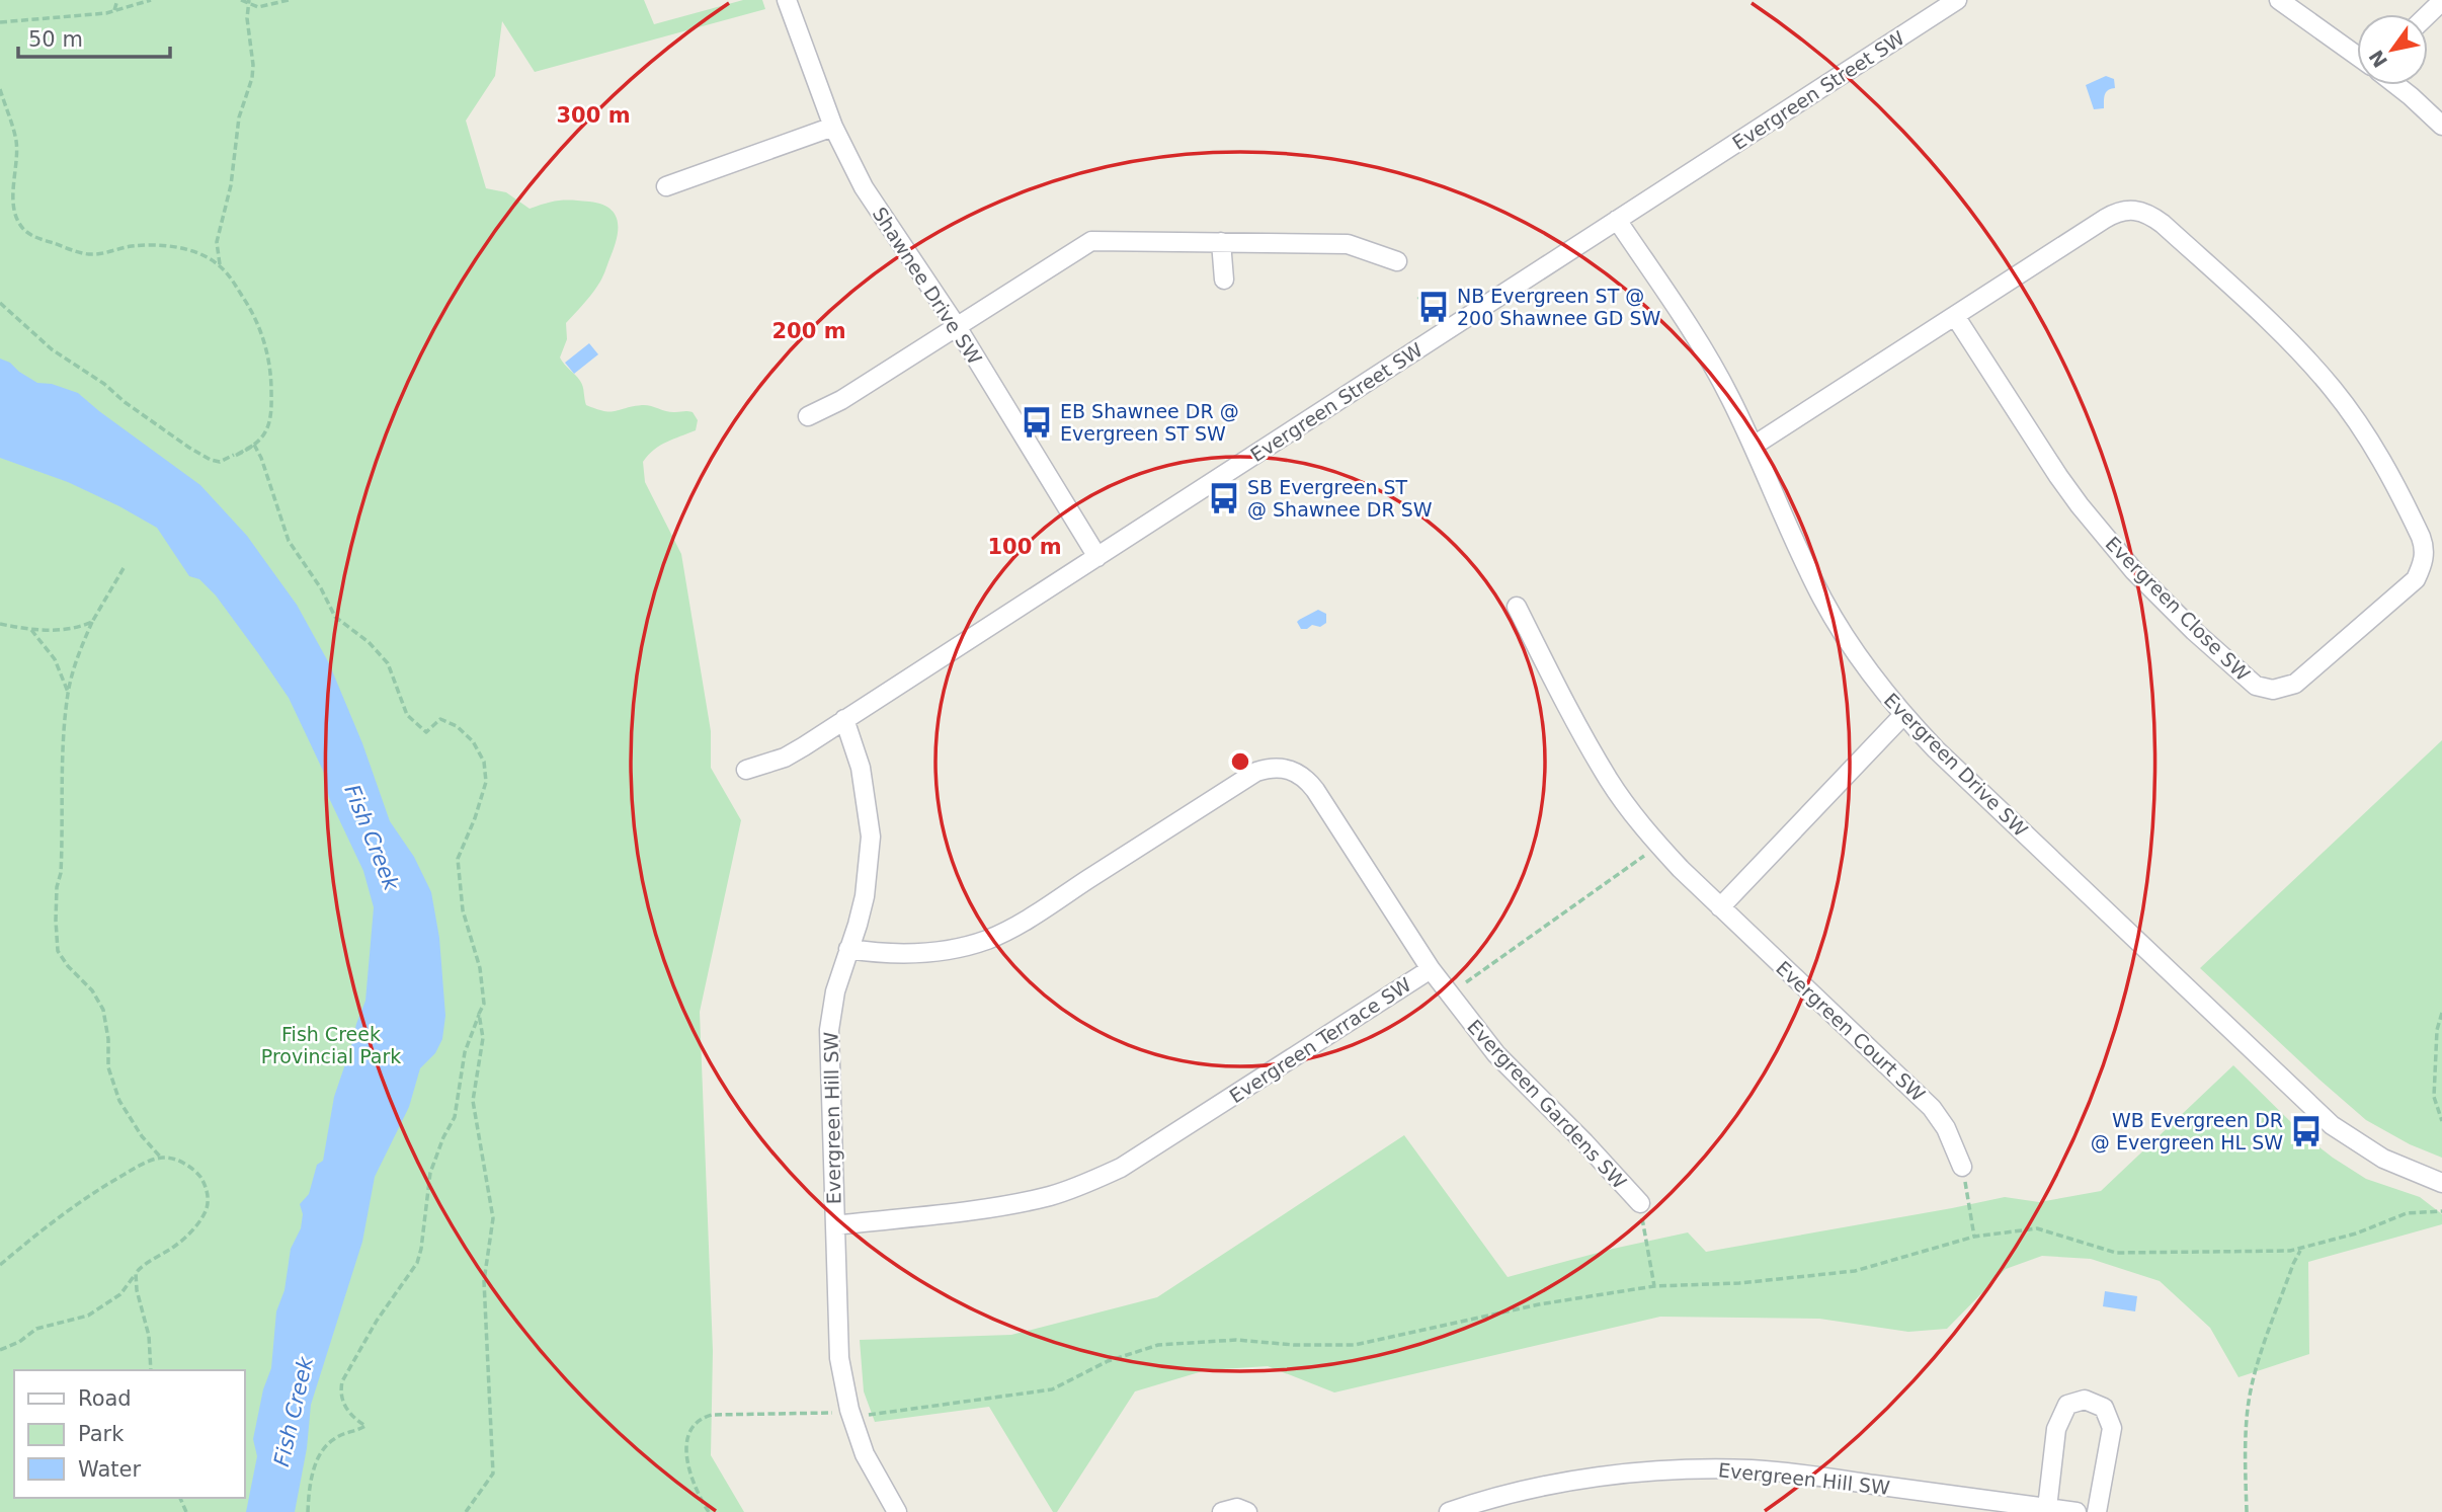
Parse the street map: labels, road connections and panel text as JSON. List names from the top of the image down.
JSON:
{
  "streets": {
    "street": [
      "Evergreen Street SW",
      "Shawnee Drive SW",
      "Evergreen Close SW",
      "Evergreen Drive SW",
      "Evergreen Court SW",
      "Evergreen Terrace SW",
      "Evergreen Gardens SW",
      "Evergreen Hill SW"
    ]
  },
  "crossings": [
    ["Evergreen Street SW", "Shawnee Drive SW"],
    ["Evergreen Street SW", "Evergreen Drive SW"],
    ["Evergreen Street SW", "Evergreen Hill SW"],
    ["Evergreen Close SW", "Evergreen Drive SW"],
    ["Evergreen Terrace SW", "Evergreen Gardens SW"],
    ["Evergreen Terrace SW", "Evergreen Hill SW"]
  ],
  "water": ["Fish Creek"],
  "parks": ["Fish Creek Provincial Park"],
  "places": {
    "bus stop": [
      "NB Evergreen ST @ 200 Shawnee GD SW",
      "EB Shawnee DR @ Evergreen ST SW",
      "SB Evergreen ST @ Shawnee DR SW",
      "WB Evergreen DR @ Evergreen HL SW"
    ]
  },
  "legend": ["Road", "Park", "Water"],
  "scale_bar": "50 m",
  "north": "bottom left",
  "rings": ["300 m", "200 m", "100 m"]
}
